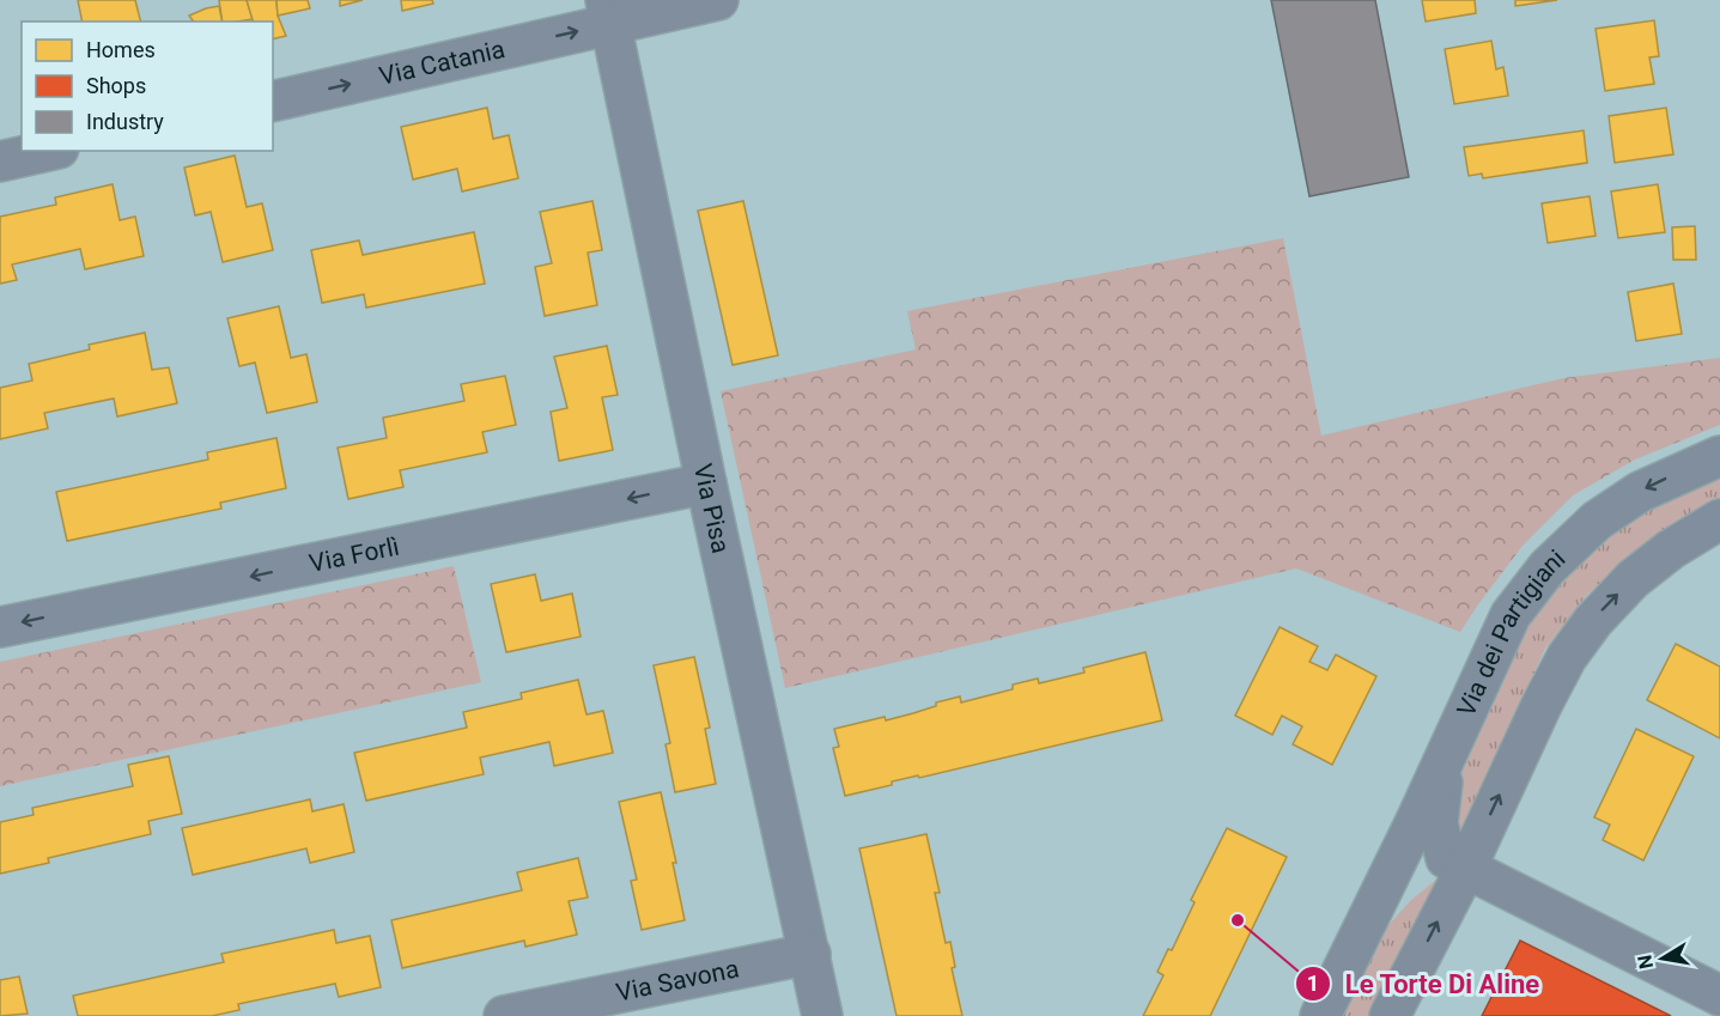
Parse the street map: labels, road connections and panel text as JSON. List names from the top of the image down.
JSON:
{
  "streets": {
    "street": [
      "Via Catania",
      "Via Pisa",
      "Via Forlì",
      "Via dei Partigiani",
      "Via Savona"
    ]
  },
  "crossings": [
    ["Via Catania", "Via Pisa"],
    ["Via Pisa", "Via Forlì"],
    ["Via Pisa", "Via Savona"]
  ],
  "one_way": ["Via Catania", "Via Forlì"],
  "places": ["Le Torte Di Aline"],
  "legend": ["Homes", "Shops", "Industry"],
  "north": "left"
}
